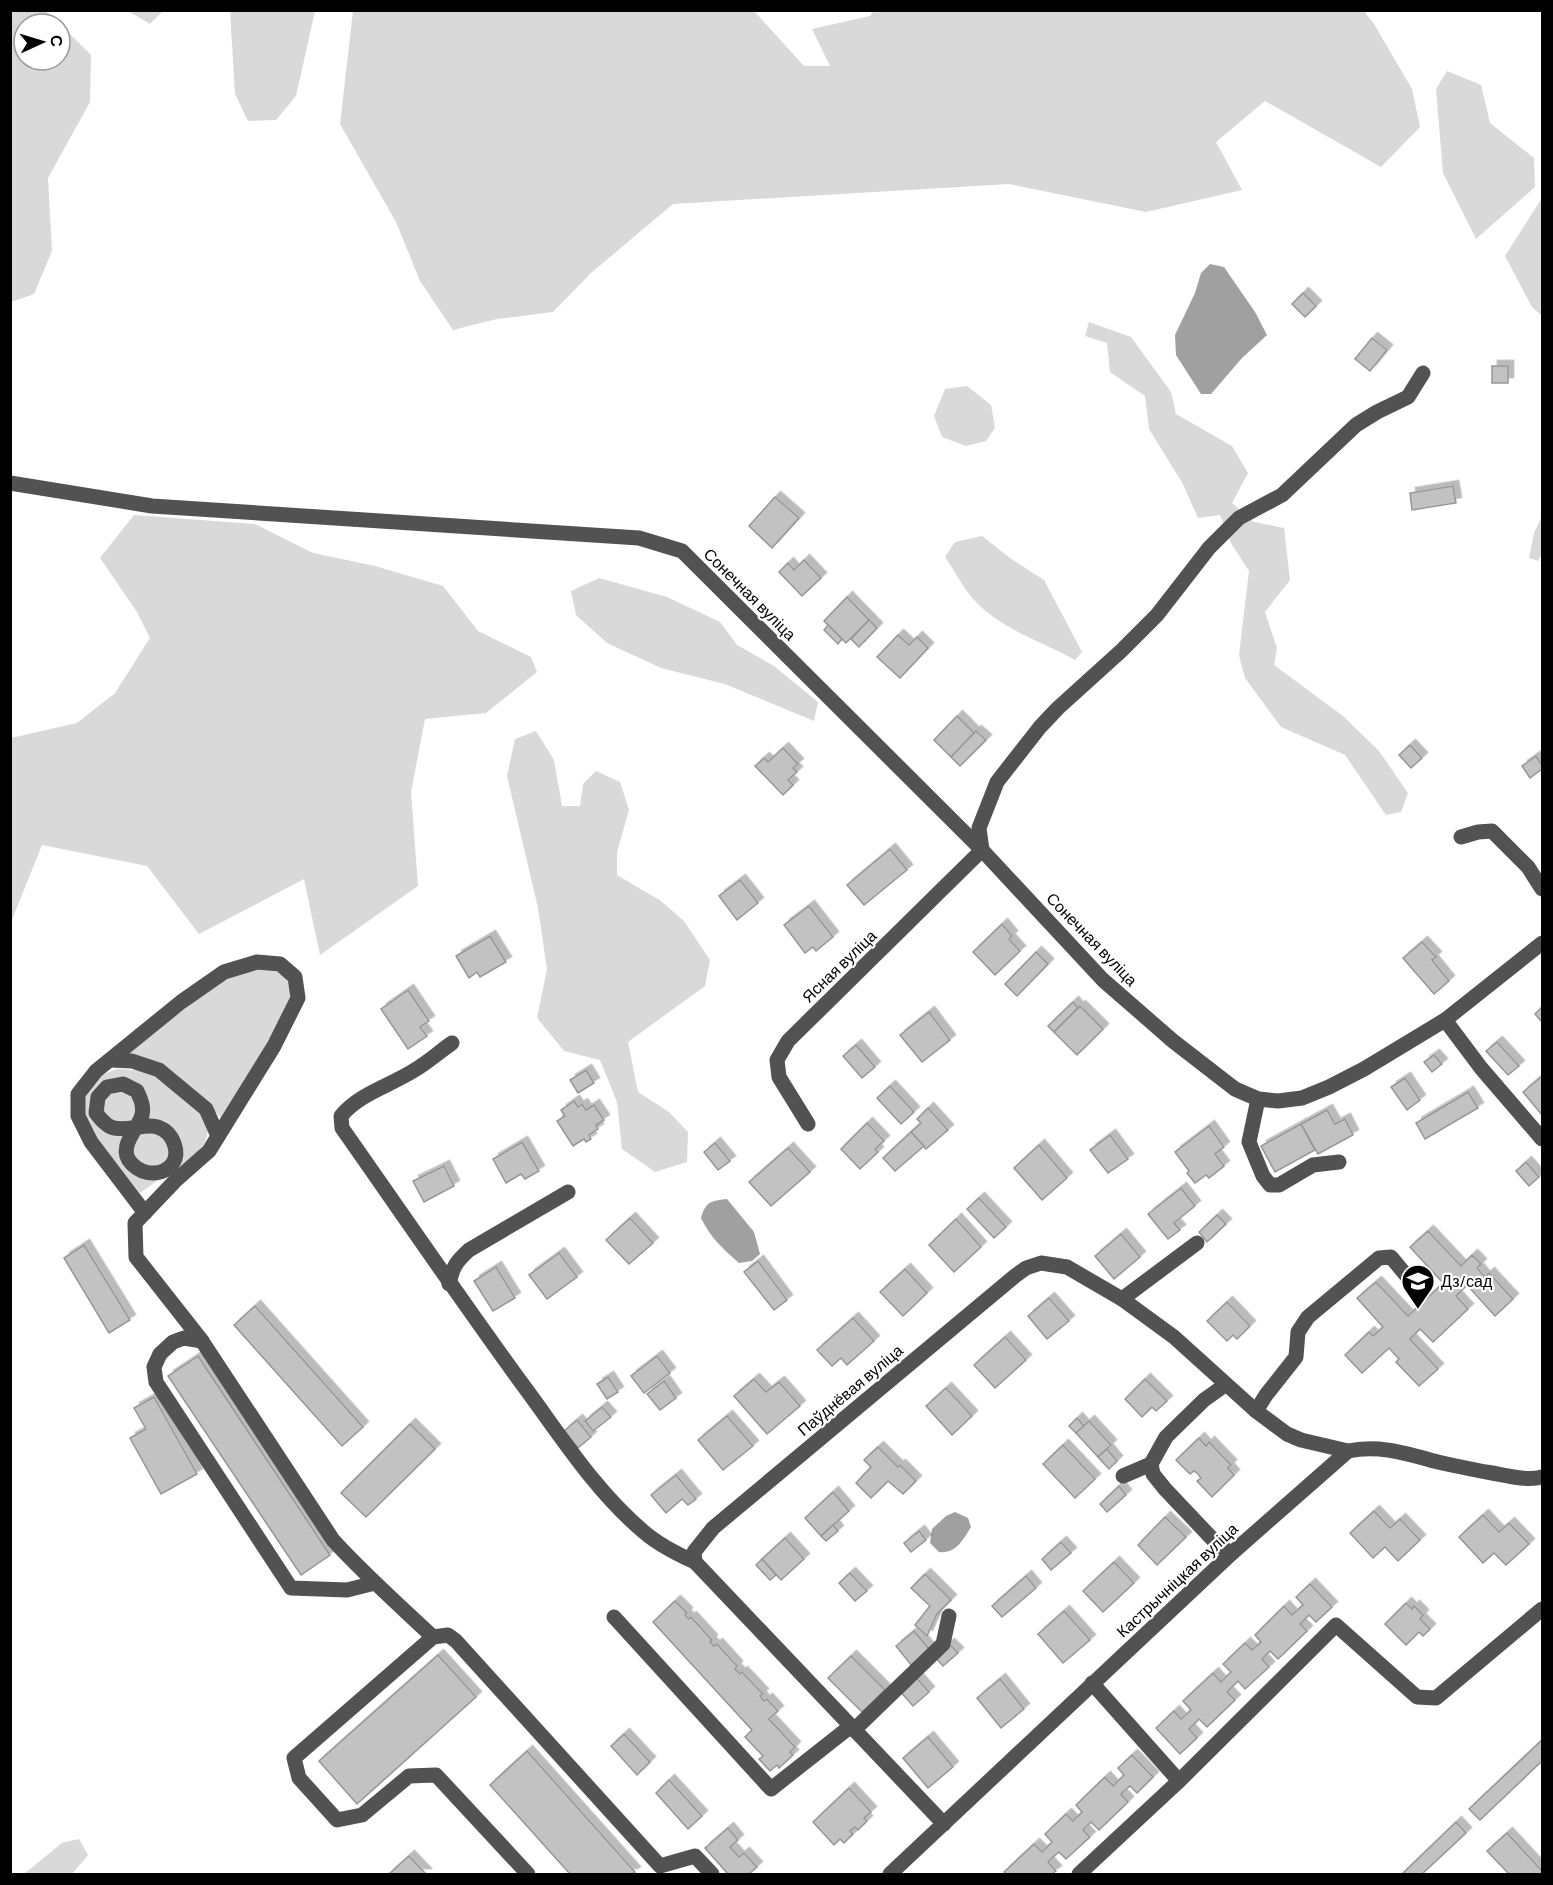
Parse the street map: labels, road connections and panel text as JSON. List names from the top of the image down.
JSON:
{
  "streets": {
    "street": [
      "Сонечная вуліца",
      "Ясная вуліца",
      "Паўднёвая вуліца",
      "Кастрычніцкая вуліца"
    ]
  },
  "crossings": [
    ["Сонечная вуліца", "Ясная вуліца"],
    ["Паўднёвая вуліца", "Кастрычніцкая вуліца"]
  ],
  "places": {
    "school or university": ["Дз/сад"]
  },
  "north": "right"
}
